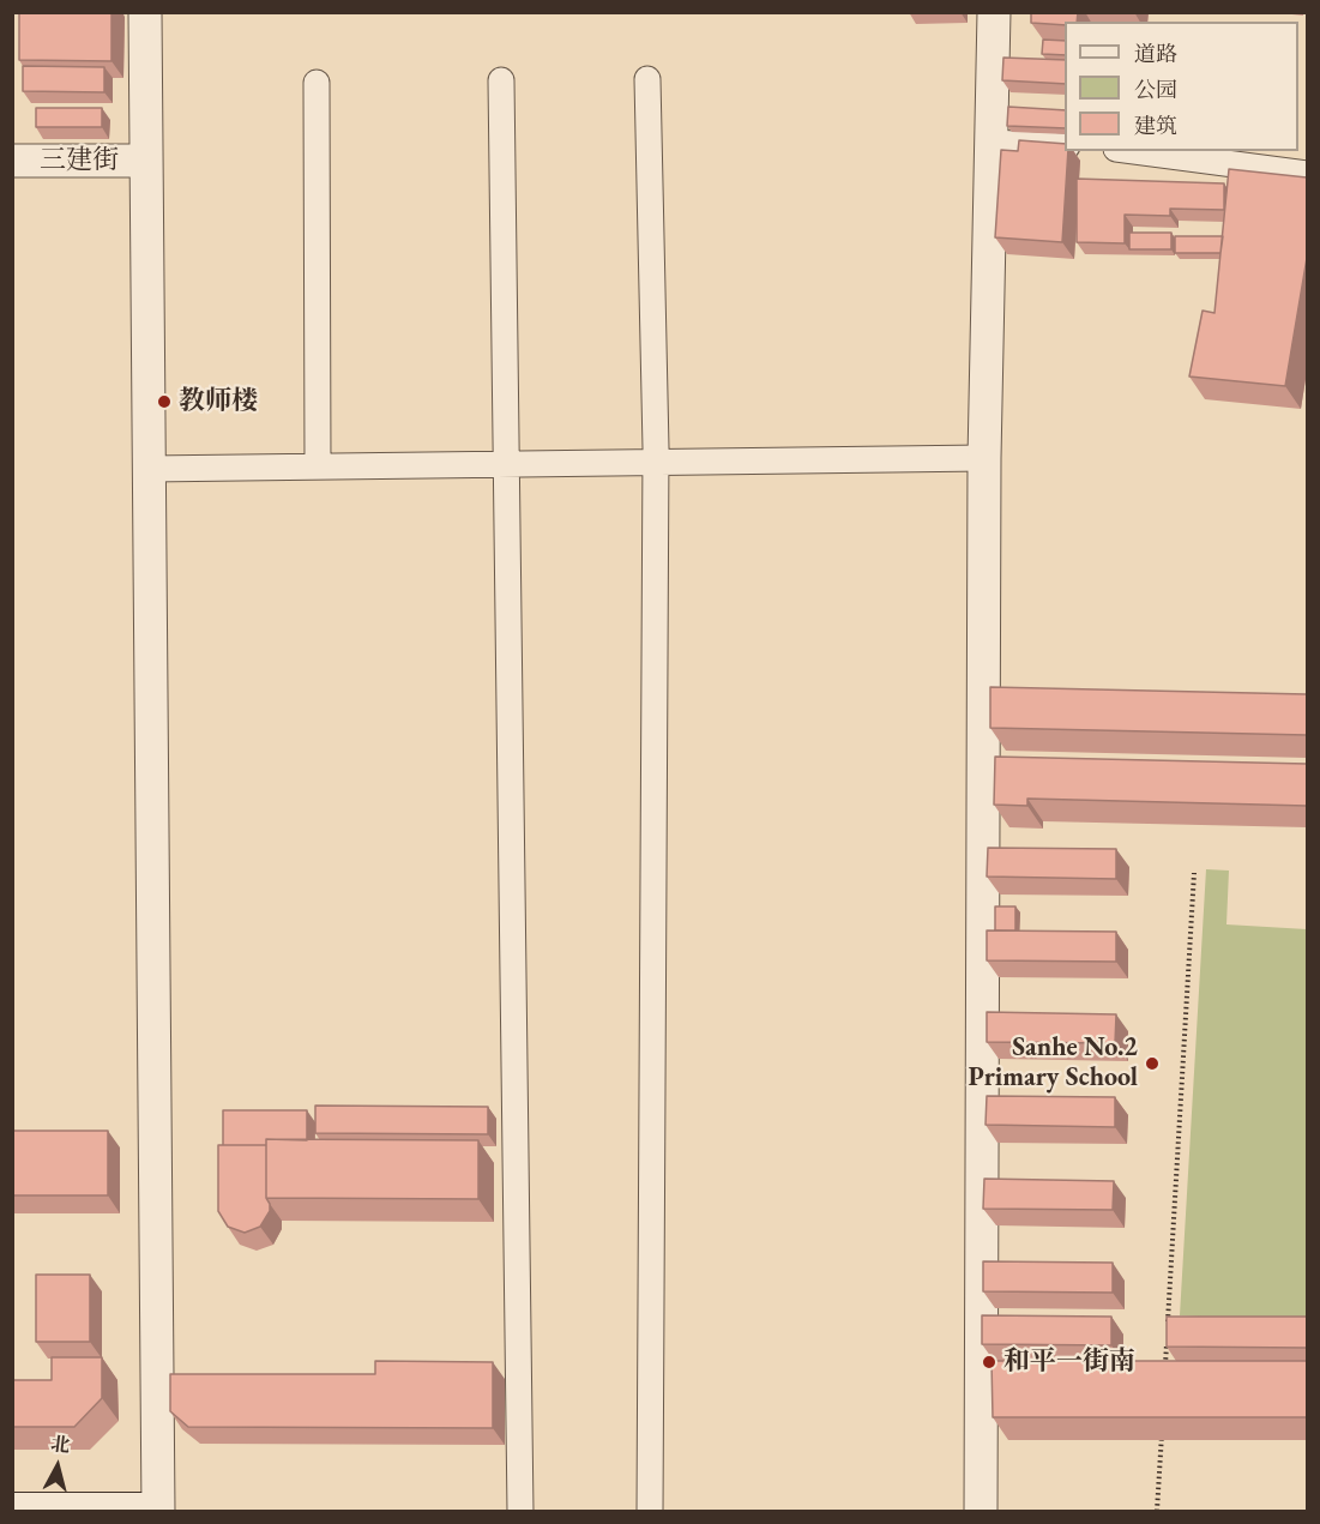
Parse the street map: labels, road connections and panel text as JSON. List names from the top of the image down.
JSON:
{
  "streets": {
    "street": ["三建街"]
  },
  "places": ["教师楼", "Sanhe No.2 Primary School", "和平一街南"],
  "legend": ["道路", "公园", "建筑"],
  "north": "top"
}
